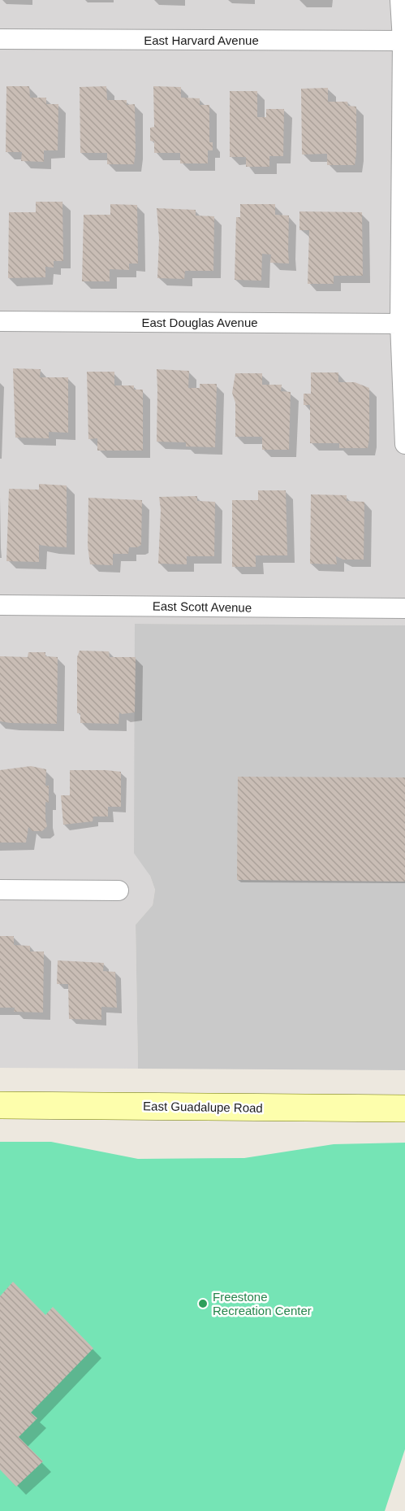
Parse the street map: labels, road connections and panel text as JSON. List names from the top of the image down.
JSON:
{
  "streets": {
    "main road": ["East Guadalupe Road"],
    "street": ["East Harvard Avenue", "East Douglas Avenue", "East Scott Avenue"]
  },
  "places": ["Freestone Recreation Center"]
}
